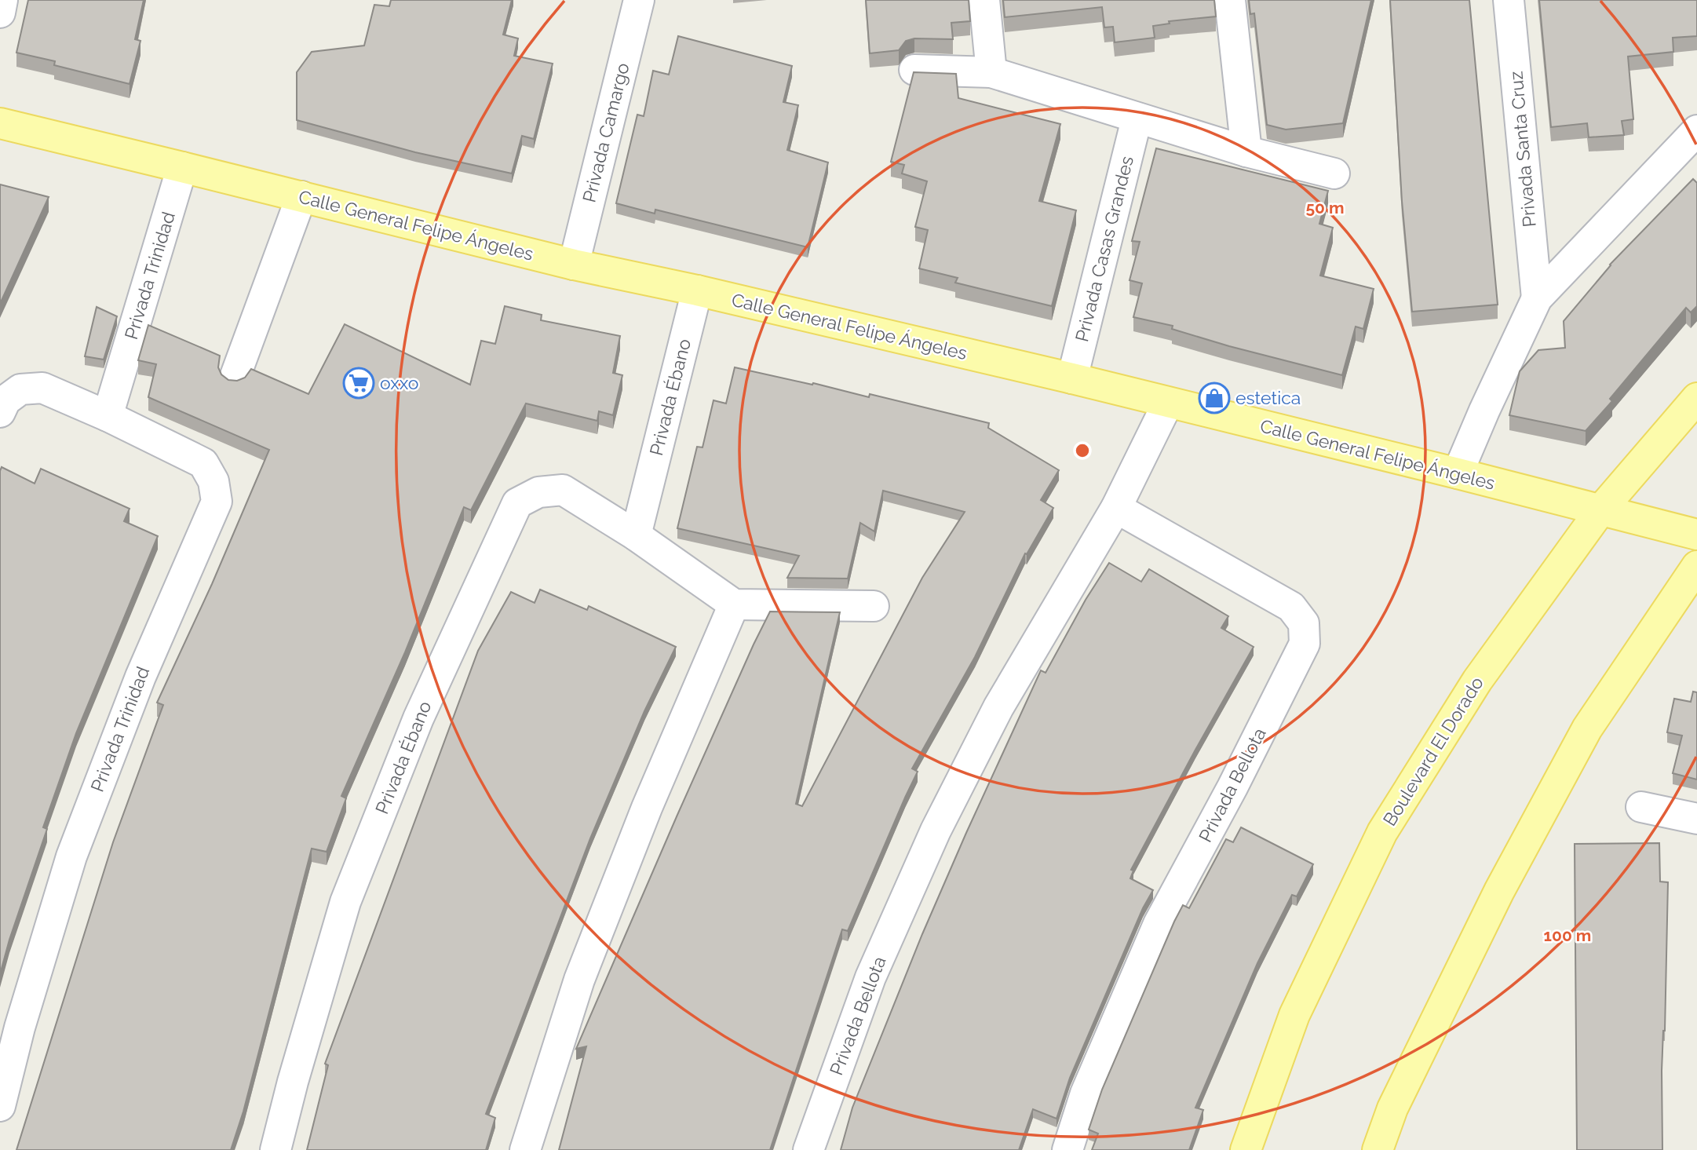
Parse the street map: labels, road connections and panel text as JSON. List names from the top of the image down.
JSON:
{
  "streets": {
    "main road": ["Calle General Felipe Ángeles", "Boulevard El Dorado"],
    "street": [
      "Privada Camargo",
      "Privada Santa Cruz",
      "Privada Casas Grandes",
      "Privada Trinidad",
      "Privada Ébano",
      "Privada Bellota"
    ]
  },
  "crossings": [
    ["Privada Camargo", "Calle General Felipe Ángeles"],
    ["Calle General Felipe Ángeles", "Privada Casas Grandes"],
    ["Calle General Felipe Ángeles", "Privada Trinidad"],
    ["Calle General Felipe Ángeles", "Privada Ébano"],
    ["Calle General Felipe Ángeles", "Boulevard El Dorado"],
    ["Calle General Felipe Ángeles", "Privada Bellota"]
  ],
  "places": {
    "supermarket": ["oxxo"],
    "shop": ["estetica"]
  },
  "rings": ["50 m", "100 m"]
}
